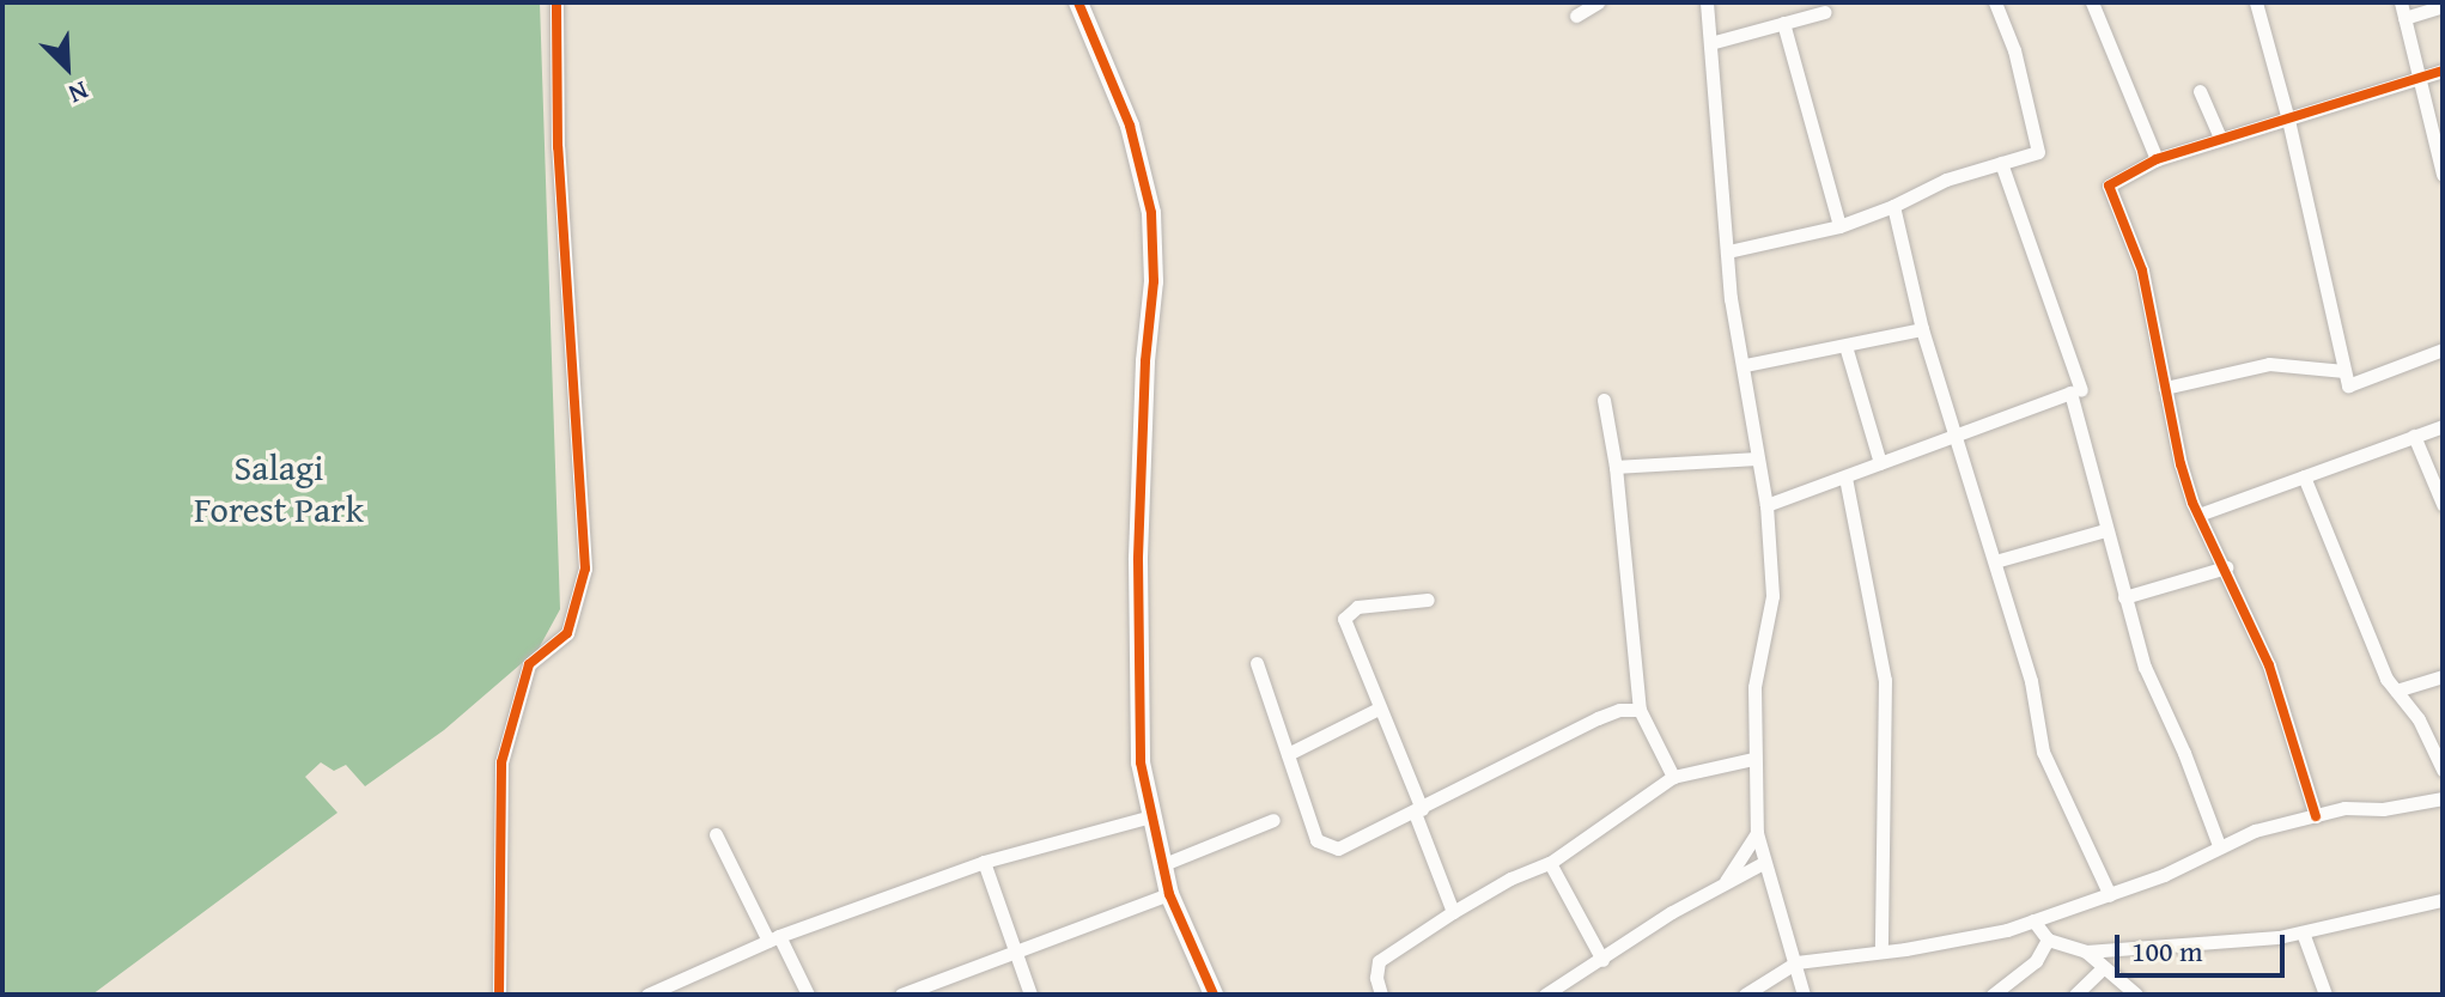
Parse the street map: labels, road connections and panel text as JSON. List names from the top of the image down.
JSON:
{
  "parks": ["Salagi Forest Park"],
  "scale_bar": "100 m",
  "north": "bottom right"
}
